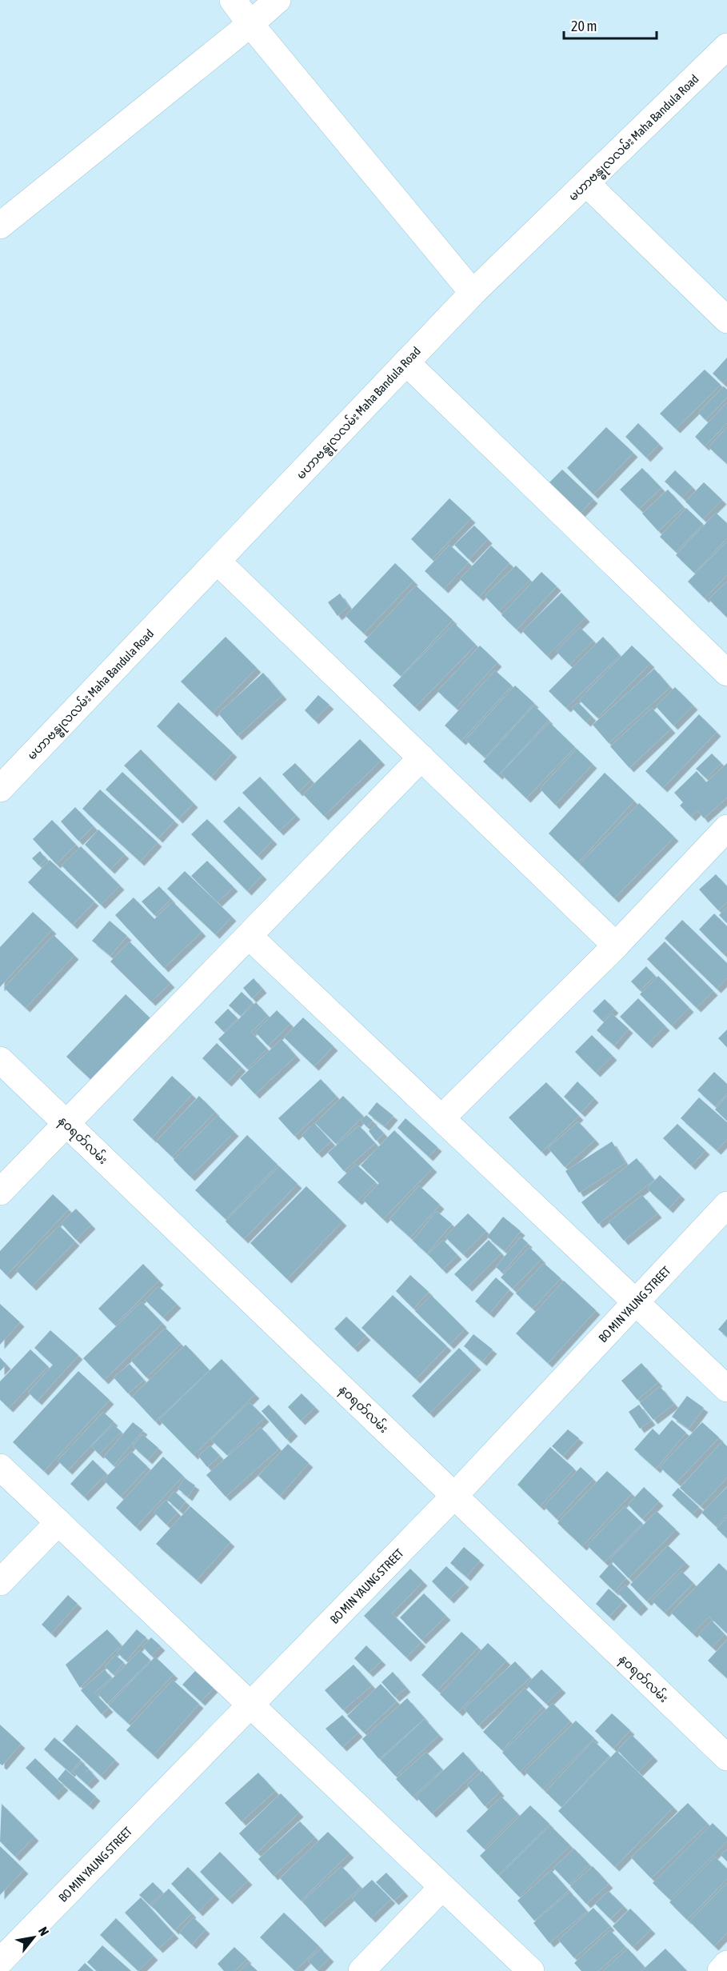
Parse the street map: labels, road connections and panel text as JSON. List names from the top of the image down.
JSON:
{
  "streets": {
    "street": ["မဟာဗန္ဓုလလမ်း Maha Bandula Road", "နဝရတ်လမ်း", "BO MIN YAUNG STREET"]
  },
  "crossings": [
    ["နဝရတ်လမ်း", "BO MIN YAUNG STREET"]
  ],
  "scale_bar": "20 m",
  "north": "top right"
}
